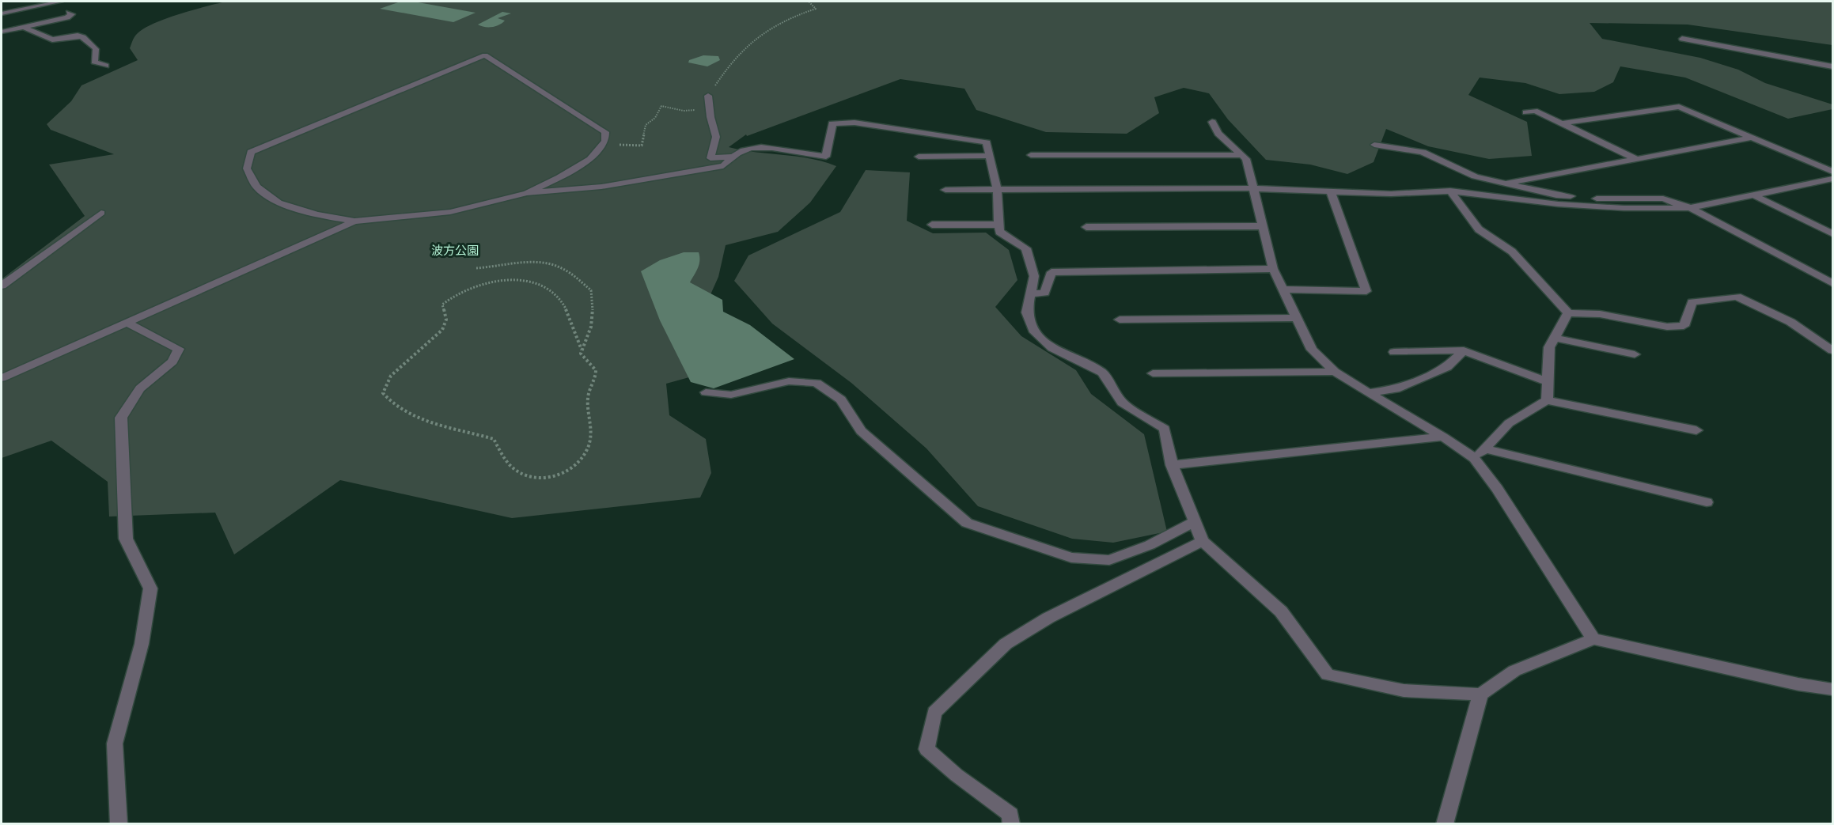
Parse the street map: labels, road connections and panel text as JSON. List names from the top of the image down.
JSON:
{
  "parks": ["波方公園"]
}
